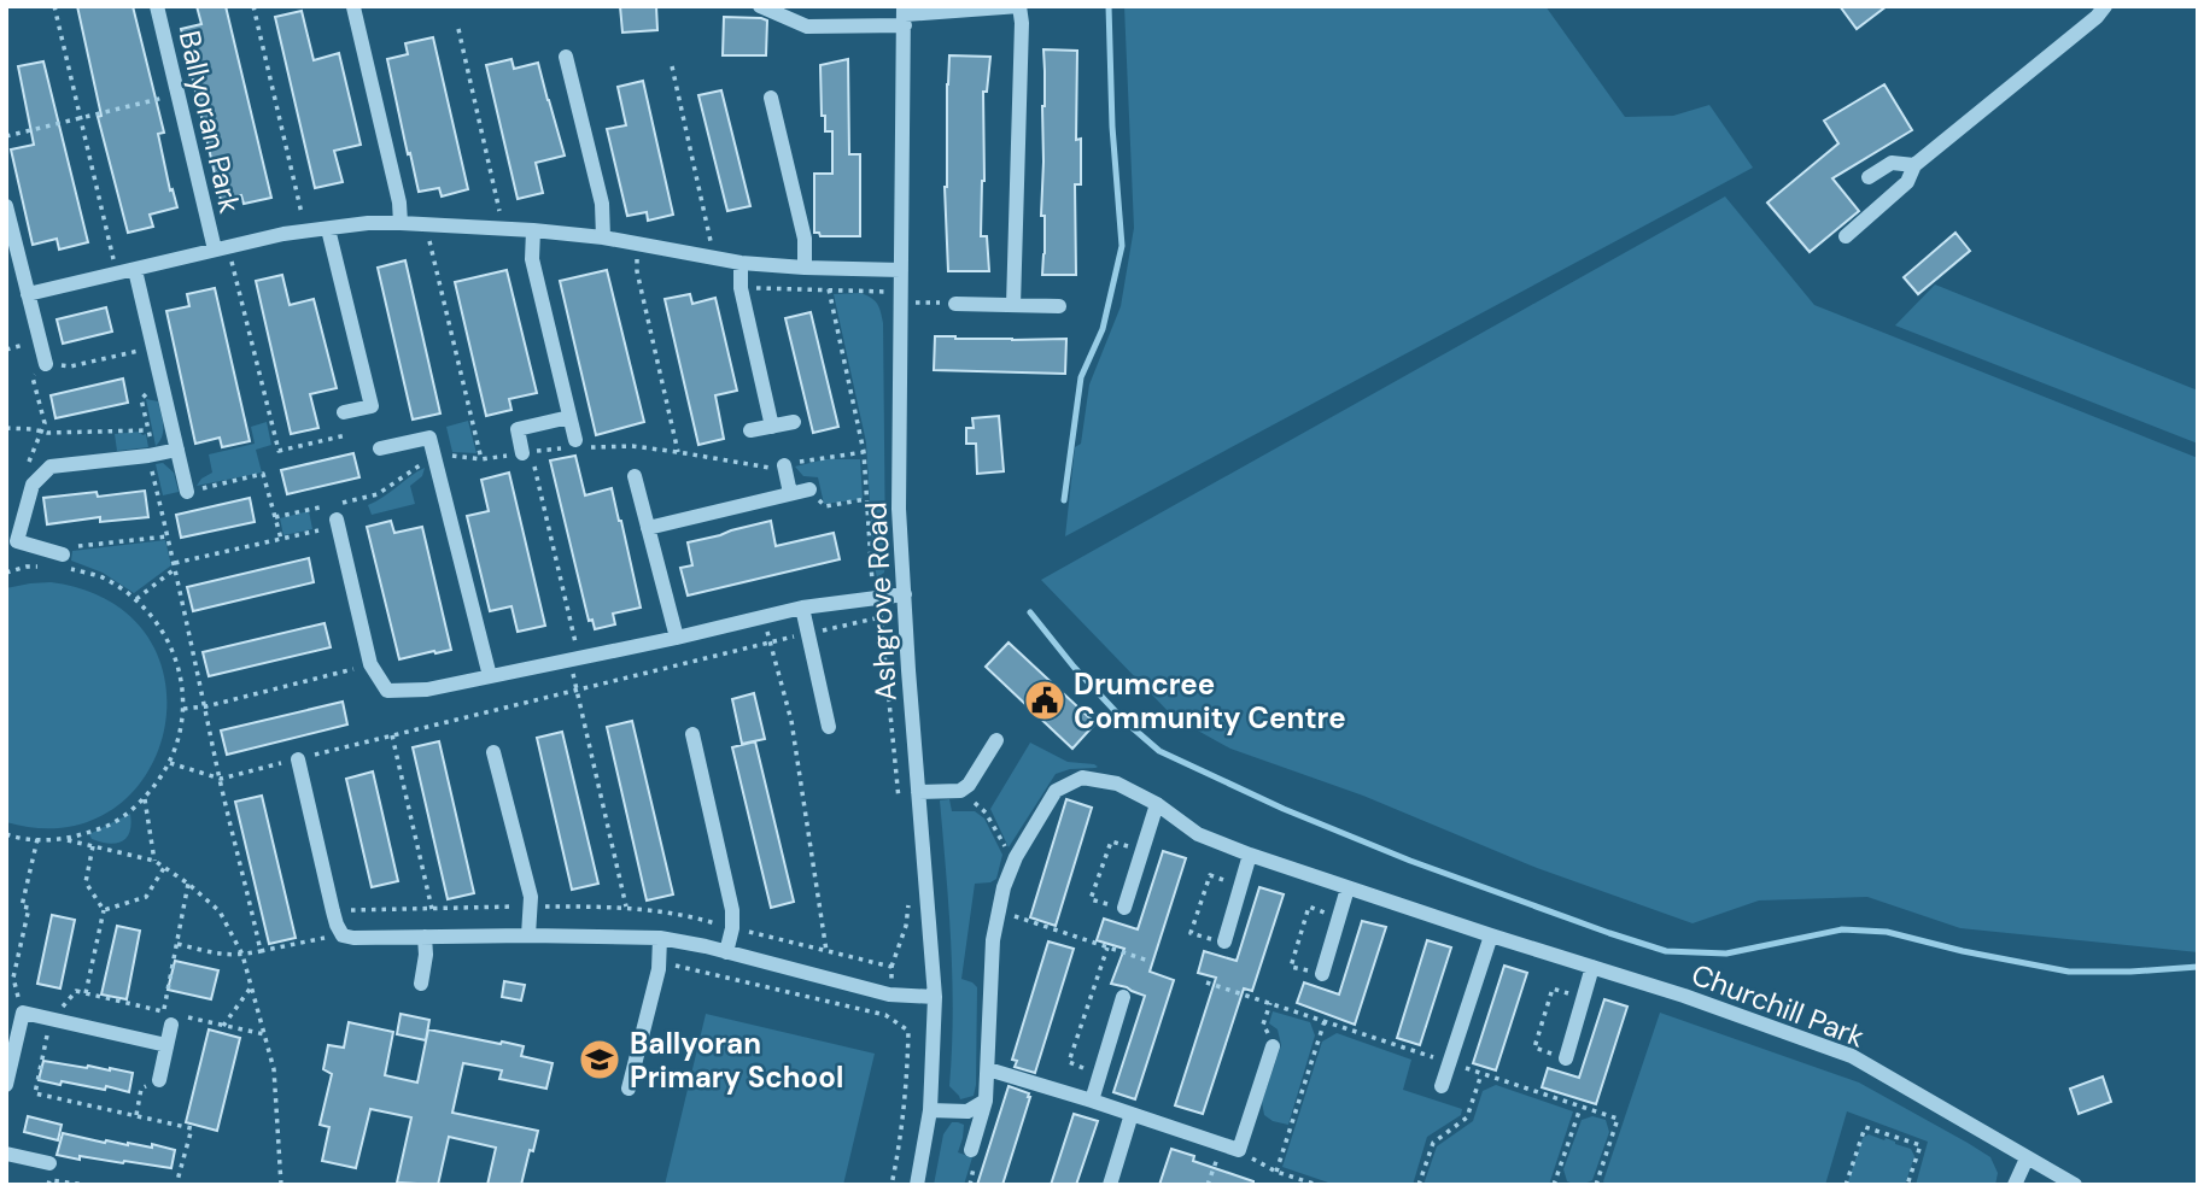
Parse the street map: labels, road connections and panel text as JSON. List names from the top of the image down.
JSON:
{
  "streets": {
    "street": ["Ballyoran Park", "Ashgrove Road", "Churchill Park"]
  },
  "crossings": [
    ["Ballyoran Park", "Ashgrove Road"]
  ],
  "places": {
    "public building": ["Drumcree Community Centre"],
    "school or university": ["Ballyoran Primary School"]
  }
}
